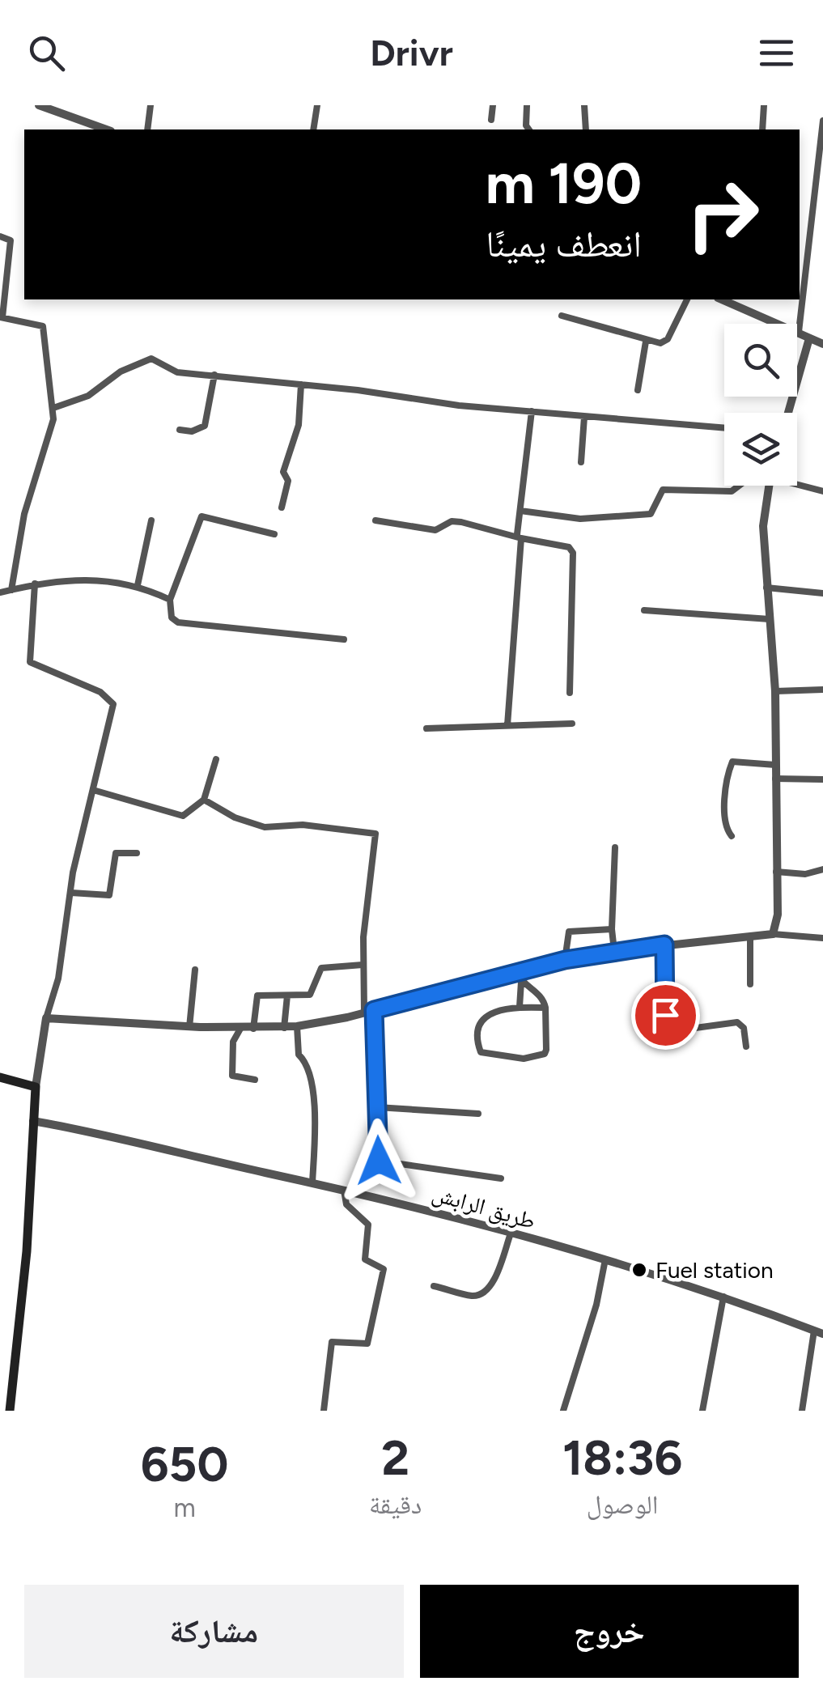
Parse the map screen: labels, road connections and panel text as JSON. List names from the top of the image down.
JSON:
{
  "streets": {
    "street": ["طريق الرابش"]
  },
  "places": ["Fuel station"],
  "page": {
    "header": "Drivr",
    "turn": ["190 m", "انعطف يمينًا"],
    "eta": [
      "18:36",
      "الوصول",
      "2",
      "دقيقة",
      "650",
      "m"
    ],
    "buttons": ["خروج", "مشاركة"]
  }
}
